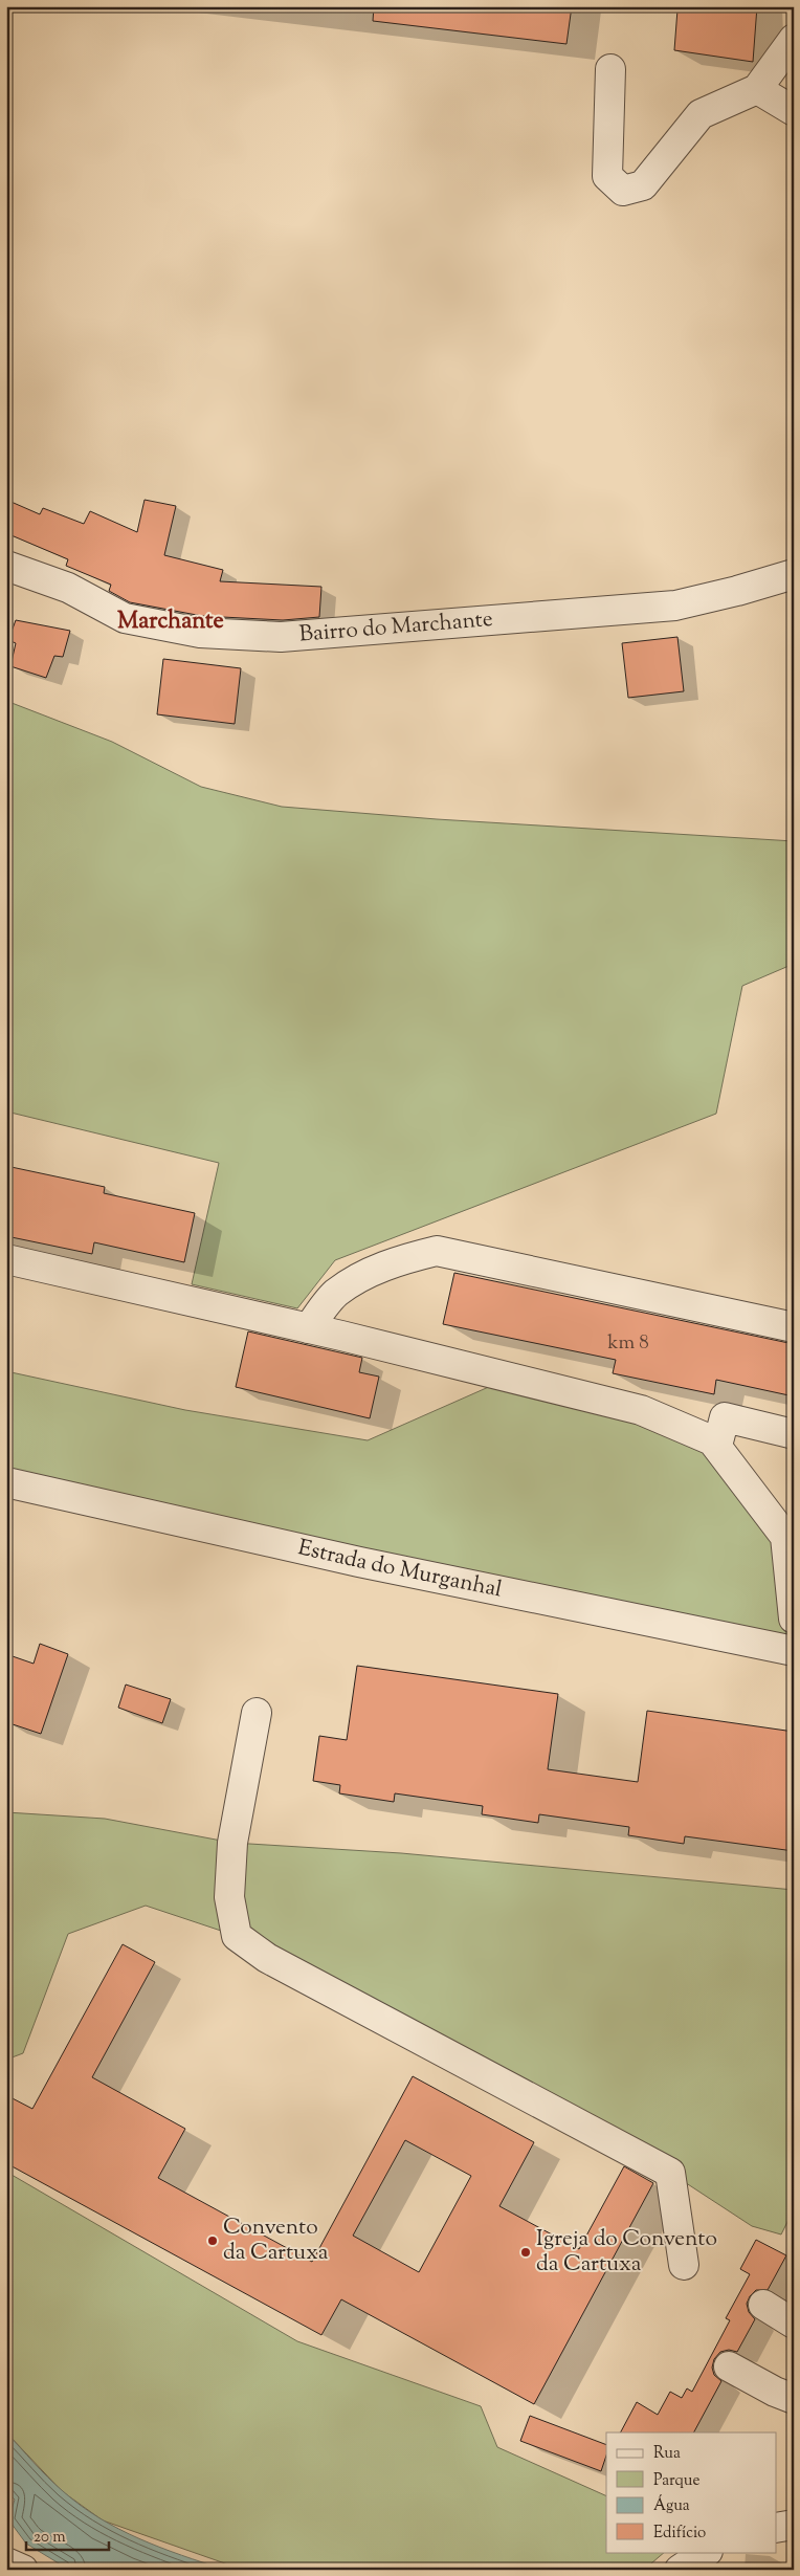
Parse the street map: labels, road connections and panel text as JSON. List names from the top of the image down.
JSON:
{
  "streets": {
    "street": ["Bairro do Marchante", "Estrada do Murganhal"]
  },
  "districts": ["Marchante"],
  "places": ["Convento da Cartuxa", "Igreja do Convento da Cartuxa"],
  "house_numbers": ["km 8"],
  "legend": [
    "Rua",
    "Parque",
    "Água",
    "Edifício"
  ],
  "scale_bar": "20 m"
}
